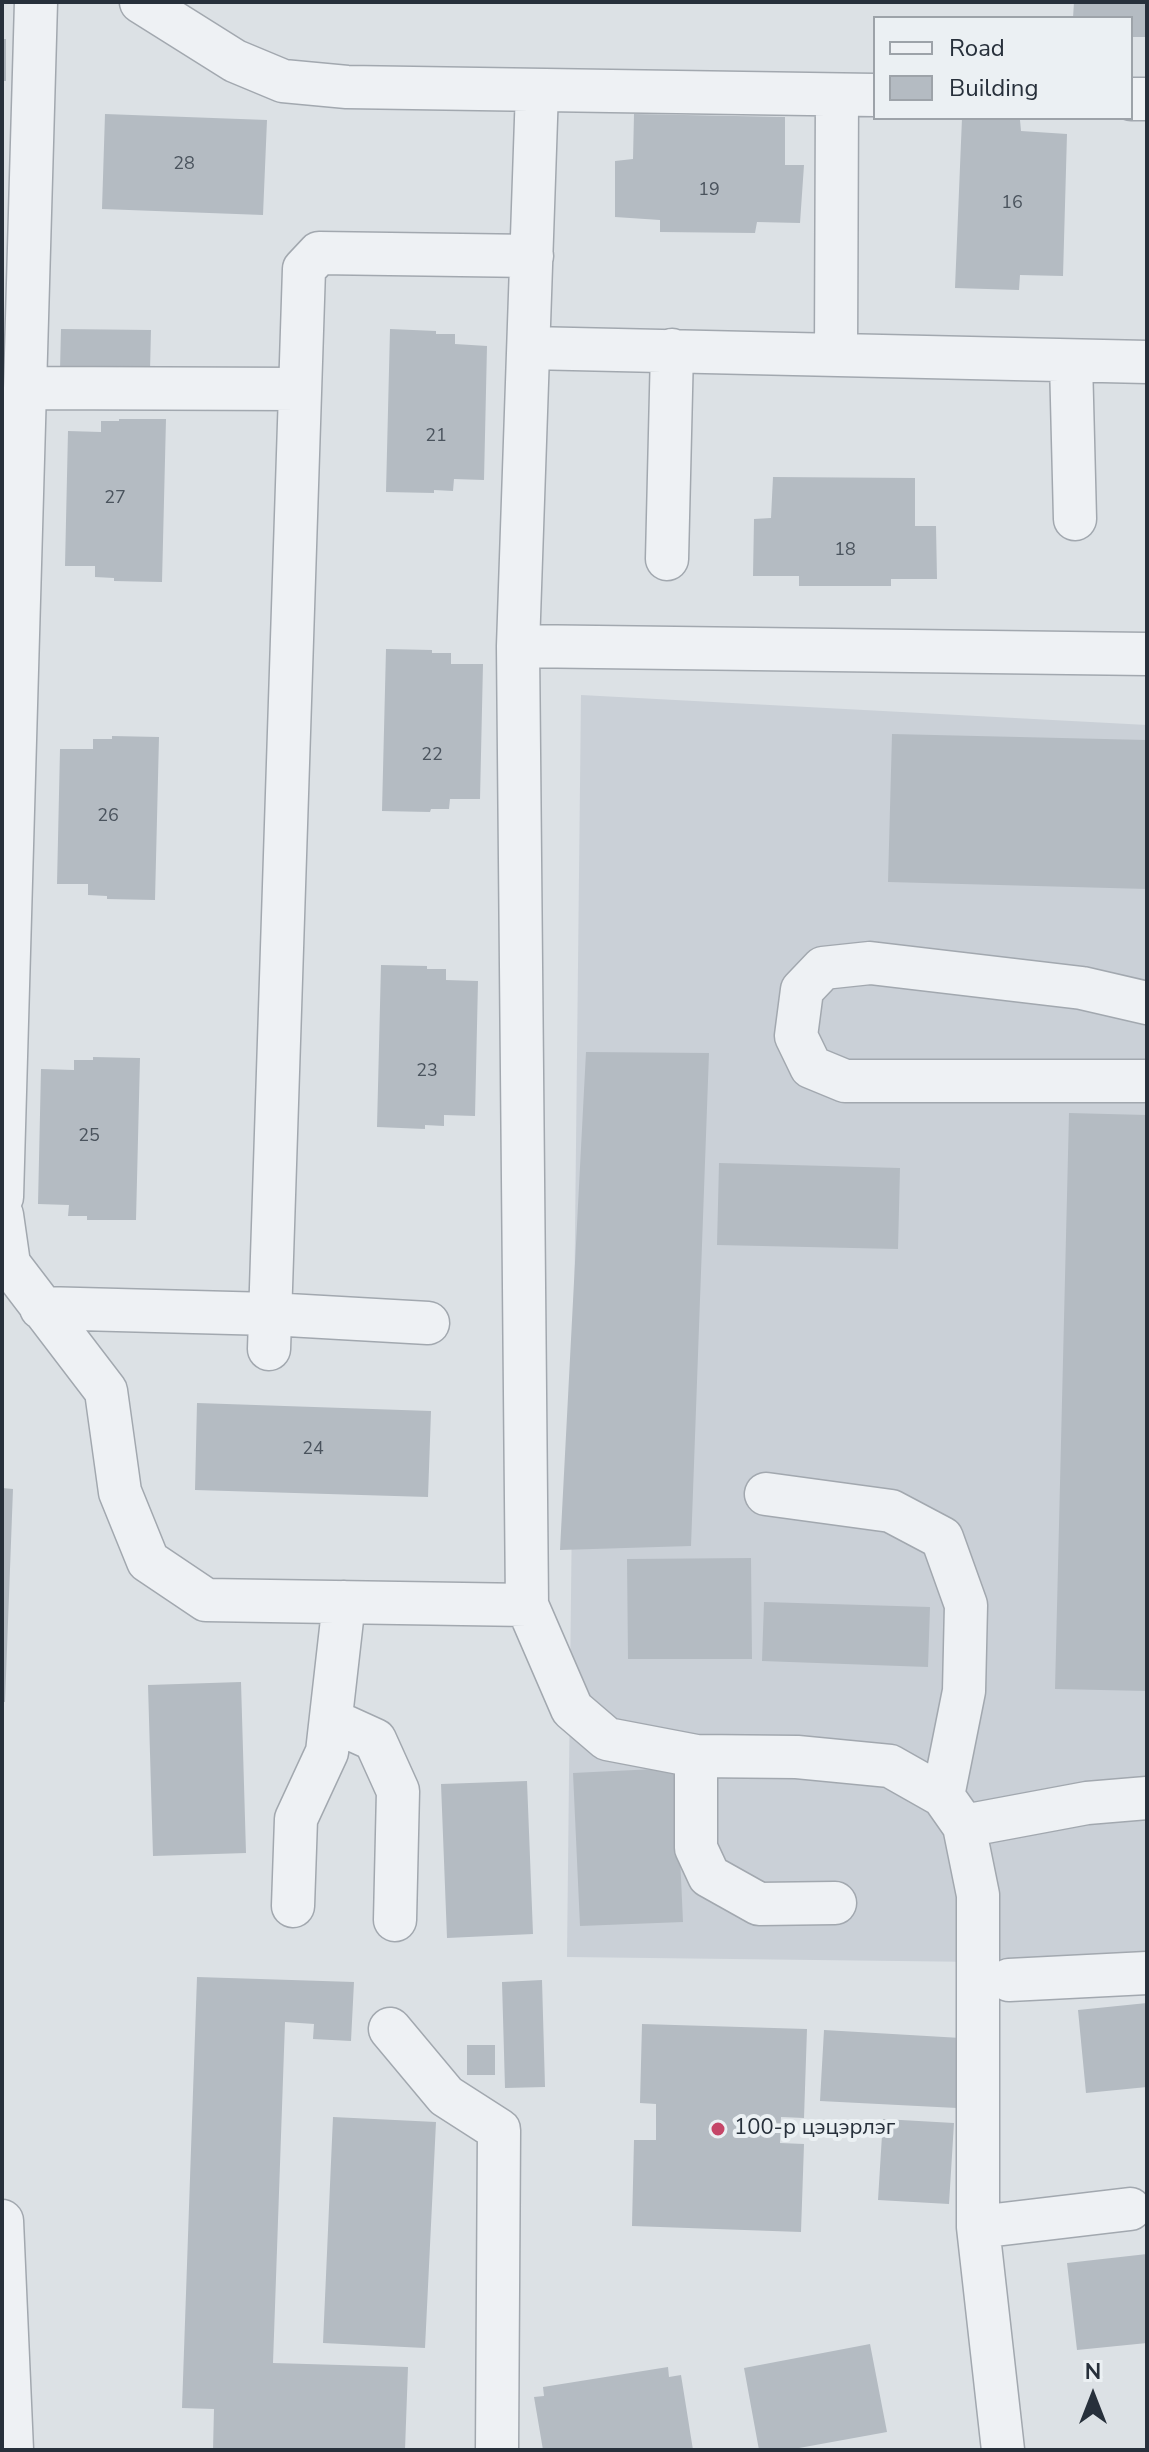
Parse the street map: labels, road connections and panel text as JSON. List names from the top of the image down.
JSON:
{
  "places": ["100-р цэцэрлэг"],
  "house_numbers": [
    "28",
    "19",
    "16",
    "21",
    "27",
    "18",
    "22",
    "26",
    "23",
    "25",
    "24"
  ],
  "legend": ["Road", "Building"],
  "north": "top"
}
